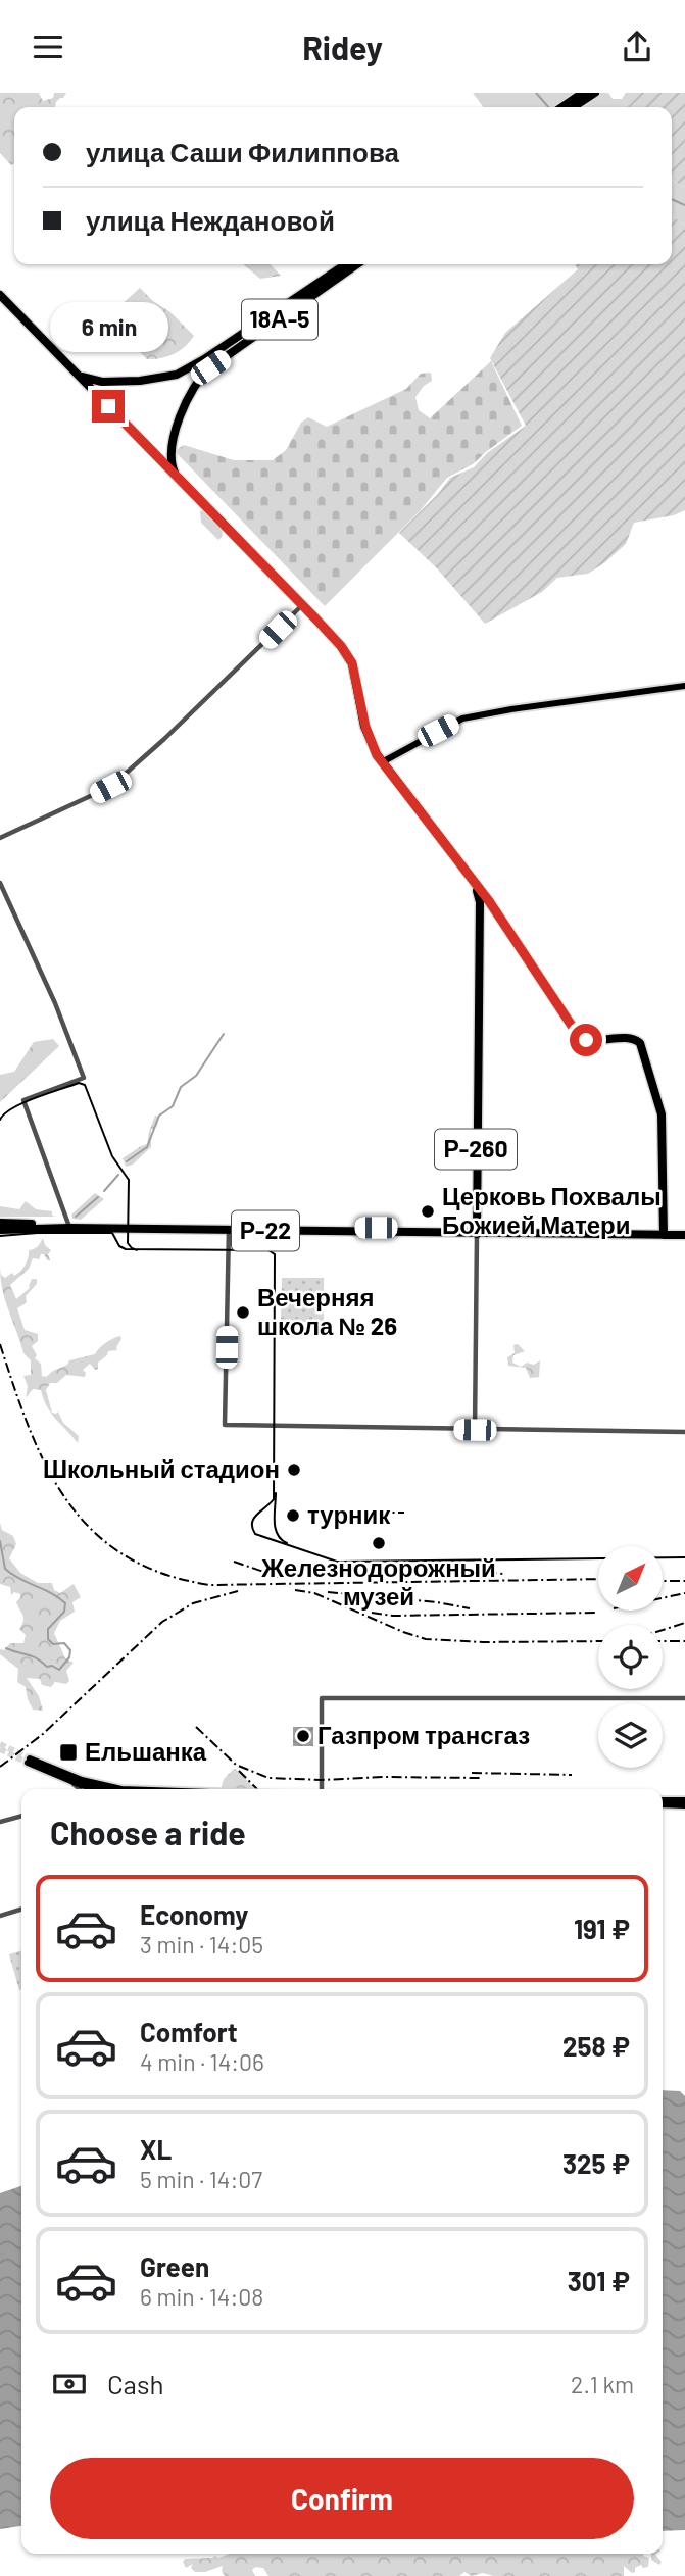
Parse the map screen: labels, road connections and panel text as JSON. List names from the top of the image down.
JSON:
{
  "streets": {
    "highway": ["18А-5", "Р-260", "Р-22"]
  },
  "crossings": [
    ["Р-260", "Р-22"]
  ],
  "places": {
    "other": [
      "Церковь Похвалы Божией Матери",
      "Вечерняя школа № 26",
      "Школьный стадион",
      "турник",
      "Железнодорожный музей",
      "Газпром трансгаз"
    ],
    "transit": ["Ельшанка"]
  },
  "north": "top right",
  "page": {
    "header": "Ridey",
    "banner": ["улица Саши Филиппова", "улица Неждановой"],
    "bubble": "6 min",
    "heading": "Choose a ride",
    "list": [
      {
        "name": "Economy",
        "note": "3 min · 14:05",
        "value": "191 ₽"
      },
      {
        "name": "Comfort",
        "note": "4 min · 14:06",
        "value": "258 ₽"
      },
      {
        "name": "XL",
        "note": "5 min · 14:07",
        "value": "325 ₽"
      },
      {
        "name": "Green",
        "note": "6 min · 14:08",
        "value": "301 ₽"
      }
    ],
    "pay": ["Cash", "2.1 km"],
    "buttons": "Confirm"
  }
}
